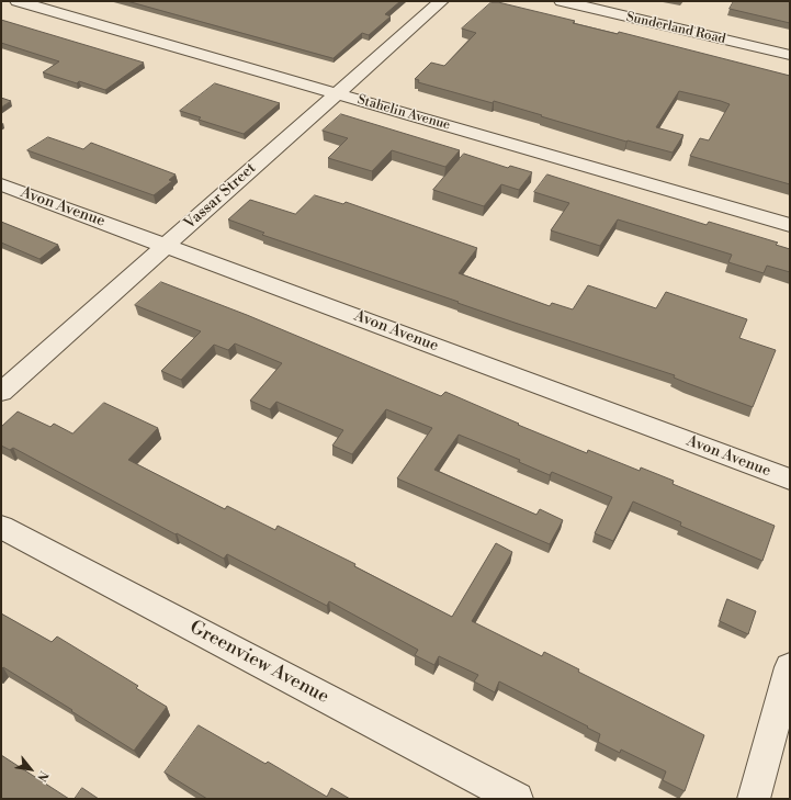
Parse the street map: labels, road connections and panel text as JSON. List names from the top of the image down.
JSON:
{
  "streets": {
    "street": [
      "Sunderland Road",
      "Stahelin Avenue",
      "Vassar Street",
      "Avon Avenue",
      "Greenview Avenue"
    ]
  },
  "crossings": [
    ["Stahelin Avenue", "Vassar Street"],
    ["Vassar Street", "Avon Avenue"]
  ],
  "north": "bottom right"
}
